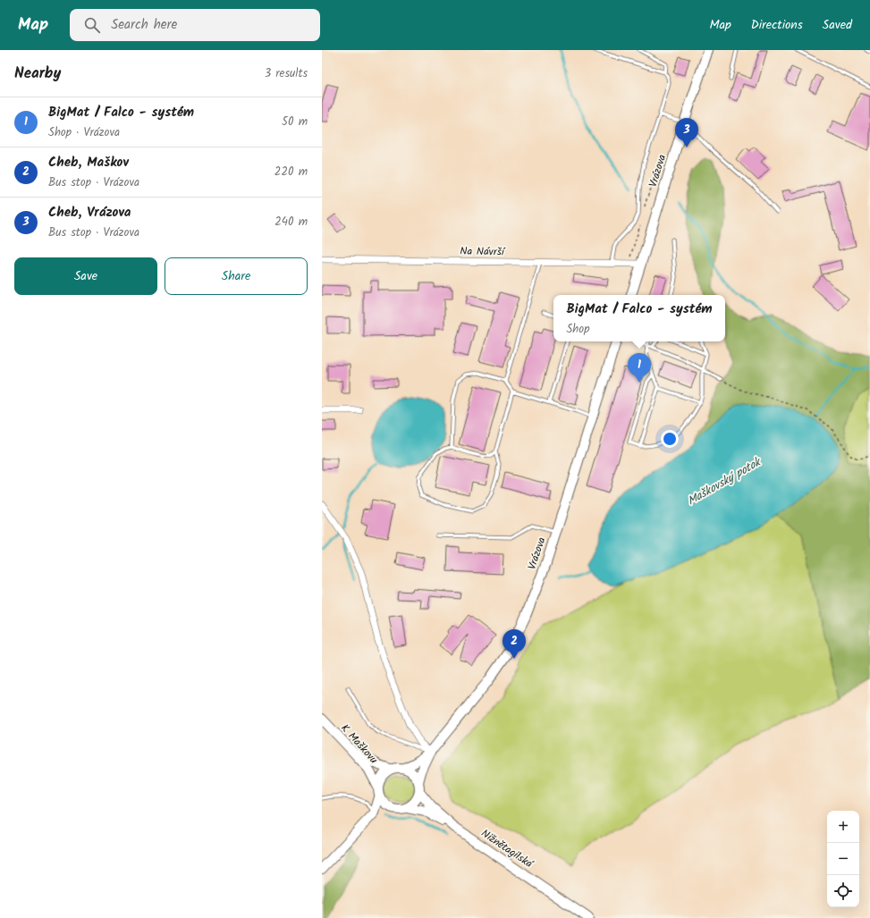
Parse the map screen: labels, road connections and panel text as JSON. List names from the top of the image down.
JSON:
{
  "streets": {
    "street": [
      "Vrázova",
      "Na Návrší",
      "K Maškovu",
      "Nižnětagilská"
    ]
  },
  "crossings": [
    ["Vrázova", "Na Návrší"],
    ["Vrázova", "K Maškovu"],
    ["Vrázova", "Nižnětagilská"],
    ["K Maškovu", "Nižnětagilská"]
  ],
  "water": ["Maškovský potok"],
  "page": {
    "header": "Map",
    "search": "Search here",
    "nav": ["Map", "Directions", "Saved"],
    "heading": ["Nearby", "3 results"],
    "list": [
      {
        "mark": "1",
        "name": "BigMat / Falco - systém",
        "note": "Shop · Vrázova",
        "value": "50 m"
      },
      {
        "mark": "2",
        "name": "Cheb, Maškov",
        "note": "Bus stop · Vrázova",
        "value": "220 m"
      },
      {
        "mark": "3",
        "name": "Cheb, Vrázova",
        "note": "Bus stop · Vrázova",
        "value": "240 m"
      }
    ],
    "pins": ["3", "1", "2"],
    "buttons": ["Save", "Share"],
    "popup": ["BigMat / Falco - systém", "Shop"],
    "map_buttons": ["+", "−"]
  }
}
